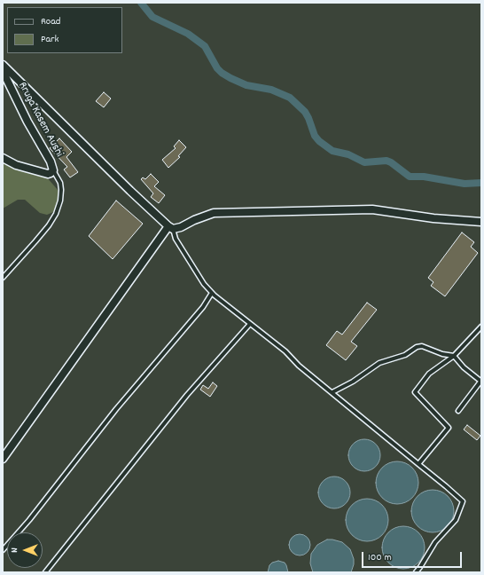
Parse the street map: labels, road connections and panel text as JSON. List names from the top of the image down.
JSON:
{
  "streets": {
    "street": ["Rruga Kasem Aushi"]
  },
  "legend": ["Road", "Park"],
  "scale_bar": "100 m",
  "north": "left"
}
